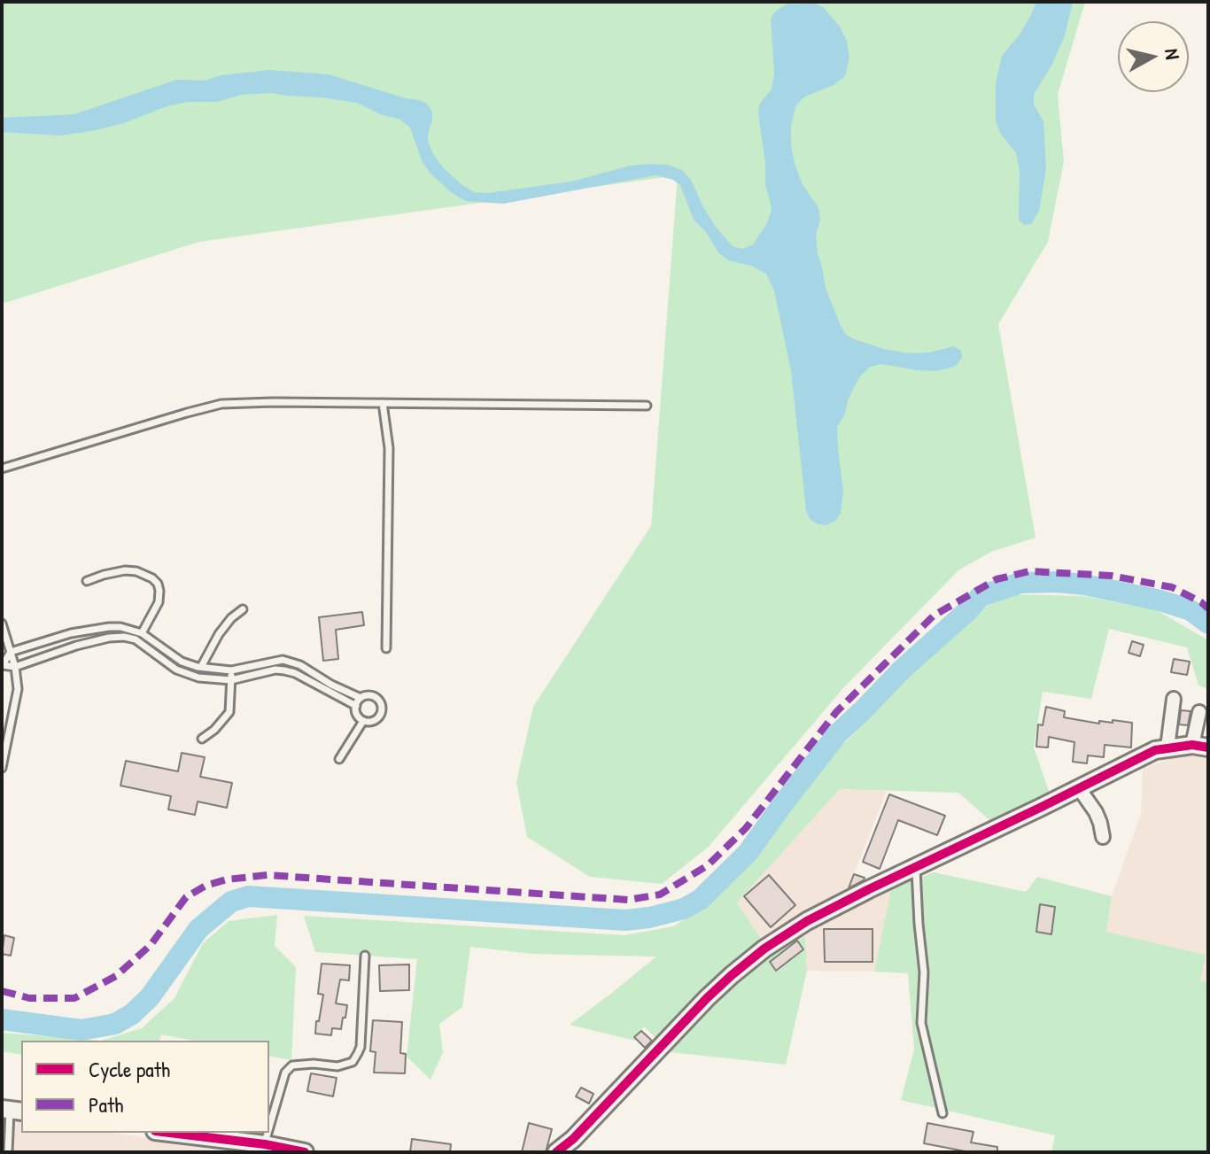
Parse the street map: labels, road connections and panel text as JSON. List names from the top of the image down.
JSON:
{
  "legend": ["Cycle path", "Path"],
  "north": "right"
}
